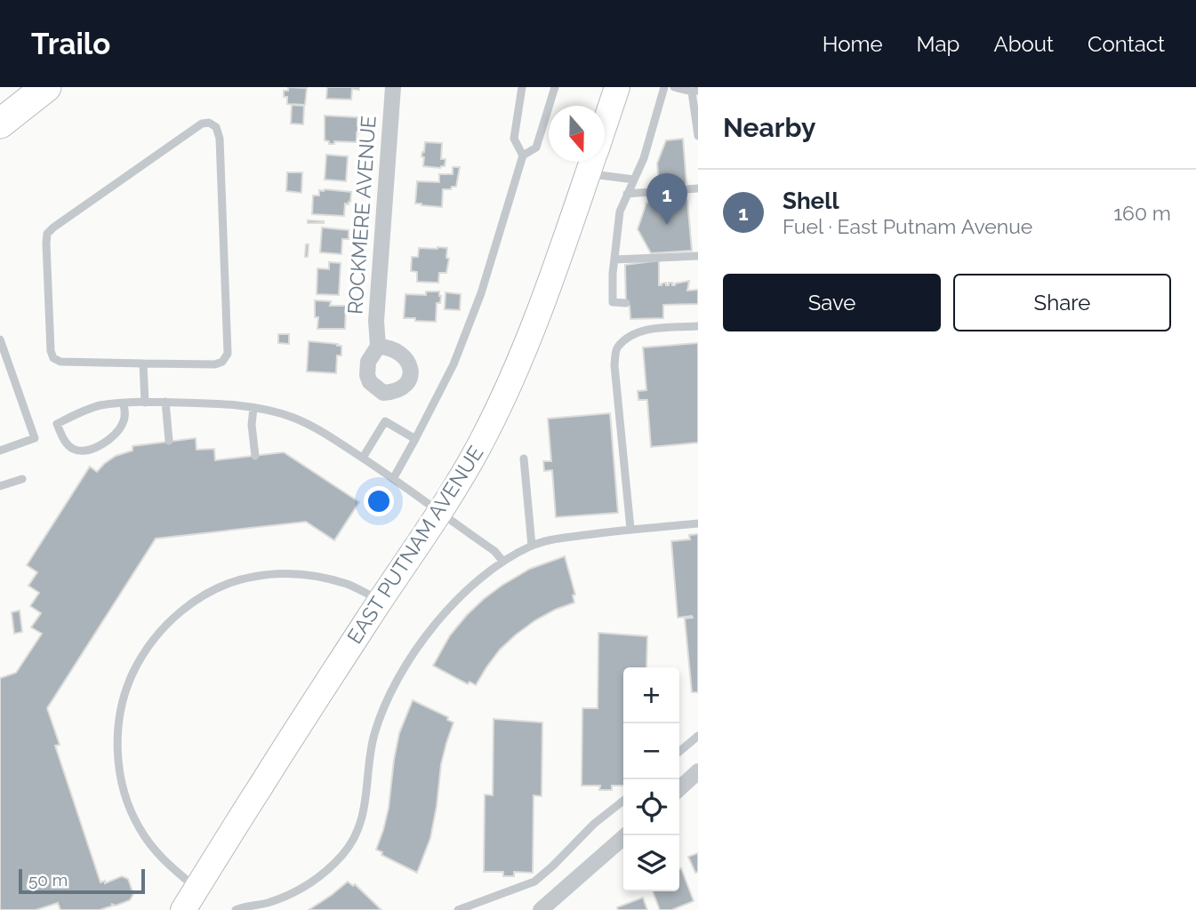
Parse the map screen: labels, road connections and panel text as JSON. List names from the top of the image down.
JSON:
{
  "streets": {
    "main road": ["EAST PUTNAM AVENUE"],
    "street": ["ROCKMERE AVENUE"]
  },
  "scale_bar": "50 m",
  "north": "bottom",
  "page": {
    "header": "Trailo",
    "nav": [
      "Home",
      "Map",
      "About",
      "Contact"
    ],
    "heading": "Nearby",
    "list": [
      {
        "mark": "1",
        "name": "Shell",
        "note": "Fuel · East Putnam Avenue",
        "value": "160 m"
      }
    ],
    "pins": "1",
    "buttons": ["Save", "Share"],
    "map_buttons": ["+", "−"],
    "scale": "50 m"
  }
}
